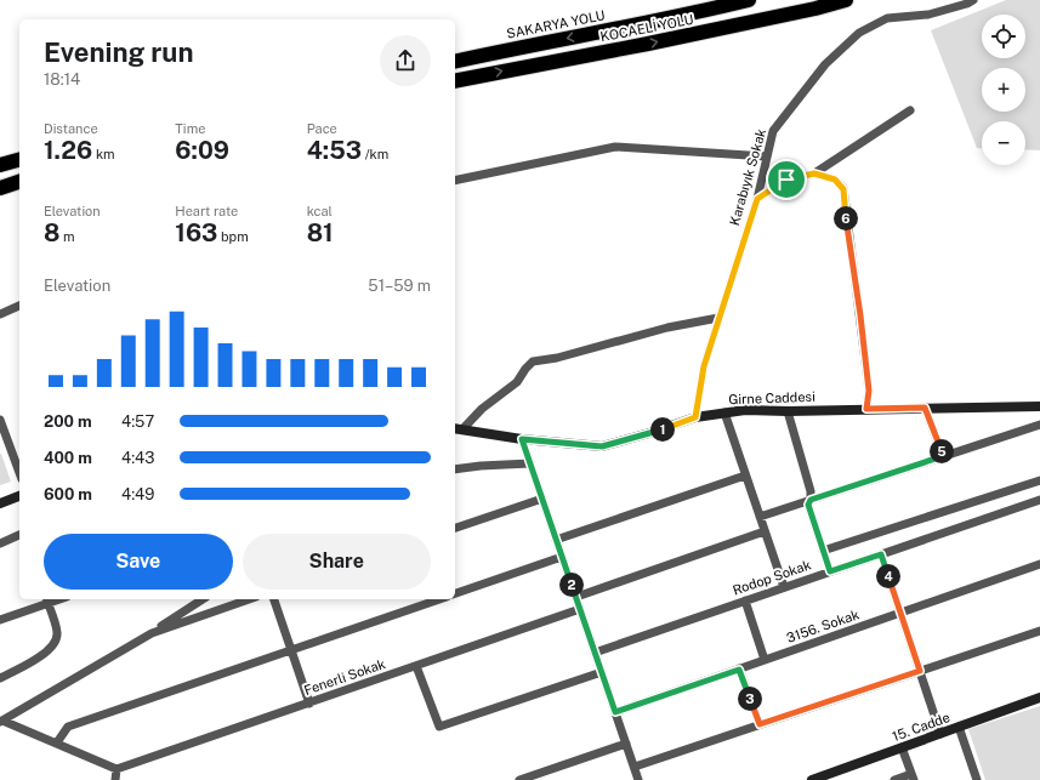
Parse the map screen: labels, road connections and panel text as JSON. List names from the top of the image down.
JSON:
{
  "streets": {
    "highway": ["SAKARYA YOLU", "KOCAELİ YOLU"],
    "street": [
      "Karabıyık Sokak",
      "Girne Caddesi",
      "Rodop Sokak",
      "3156. Sokak",
      "Fenerli Sokak",
      "15. Cadde"
    ]
  },
  "crossings": [
    ["Karabıyık Sokak", "Girne Caddesi"]
  ],
  "one_way": ["SAKARYA YOLU", "KOCAELİ YOLU"],
  "page": {
    "map_buttons": ["+", "−"],
    "heading": ["Evening run", "18:14"],
    "stats": [
      ["Distance", "1.26 km"],
      ["Time", "6:09"],
      ["Pace", "4:53 /km"],
      ["Elevation", "8 m"],
      ["Heart rate", "163 bpm"],
      ["kcal", "81"]
    ],
    "pins": [
      "6",
      "1",
      "5",
      "4",
      "2",
      "3"
    ],
    "chart": ["Elevation", "51–59 m"],
    "list": [
      {
        "name": "200 m",
        "note": "4:57"
      },
      {
        "name": "400 m",
        "note": "4:43"
      },
      {
        "name": "600 m",
        "note": "4:49"
      }
    ],
    "buttons": ["Save", "Share"]
  }
}
